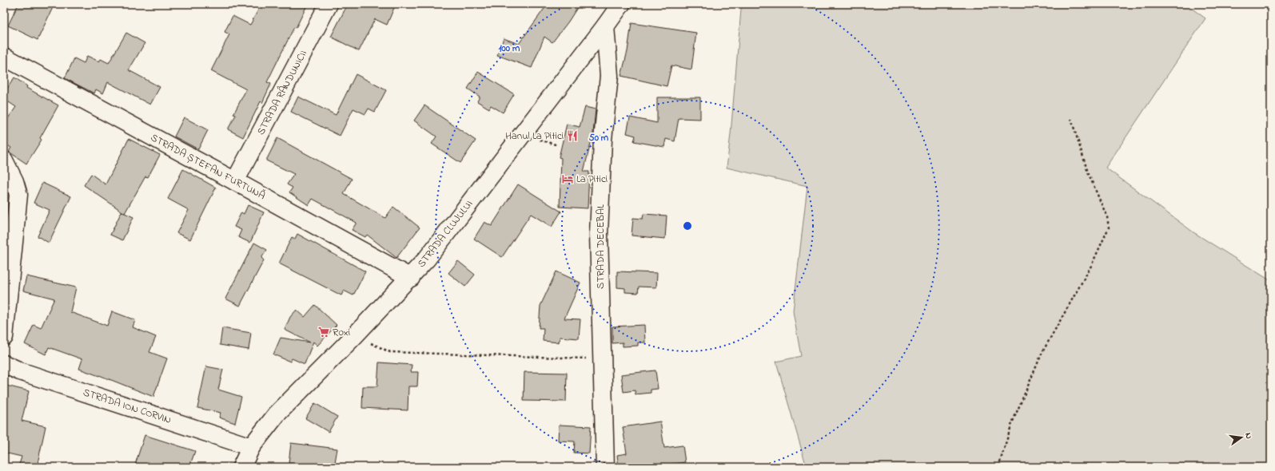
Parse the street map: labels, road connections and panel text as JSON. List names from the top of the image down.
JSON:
{
  "streets": {
    "street": [
      "STRADA RÂNDUNICII",
      "STRADA ȘTEFAN FURTUNĂ",
      "STRADA CLUJULUI",
      "STRADA DECEBAL",
      "STRADA ION CORVIN"
    ]
  },
  "crossings": [
    ["STRADA RÂNDUNICII", "STRADA ȘTEFAN FURTUNĂ"],
    ["STRADA ȘTEFAN FURTUNĂ", "STRADA CLUJULUI"],
    ["STRADA CLUJULUI", "STRADA DECEBAL"],
    ["STRADA CLUJULUI", "STRADA ION CORVIN"]
  ],
  "places": {
    "restaurant": ["Hanul La Pitici"],
    "hotel": ["La Pitici"],
    "supermarket": ["Roxi"]
  },
  "north": "right",
  "rings": ["100 m", "50 m"]
}
